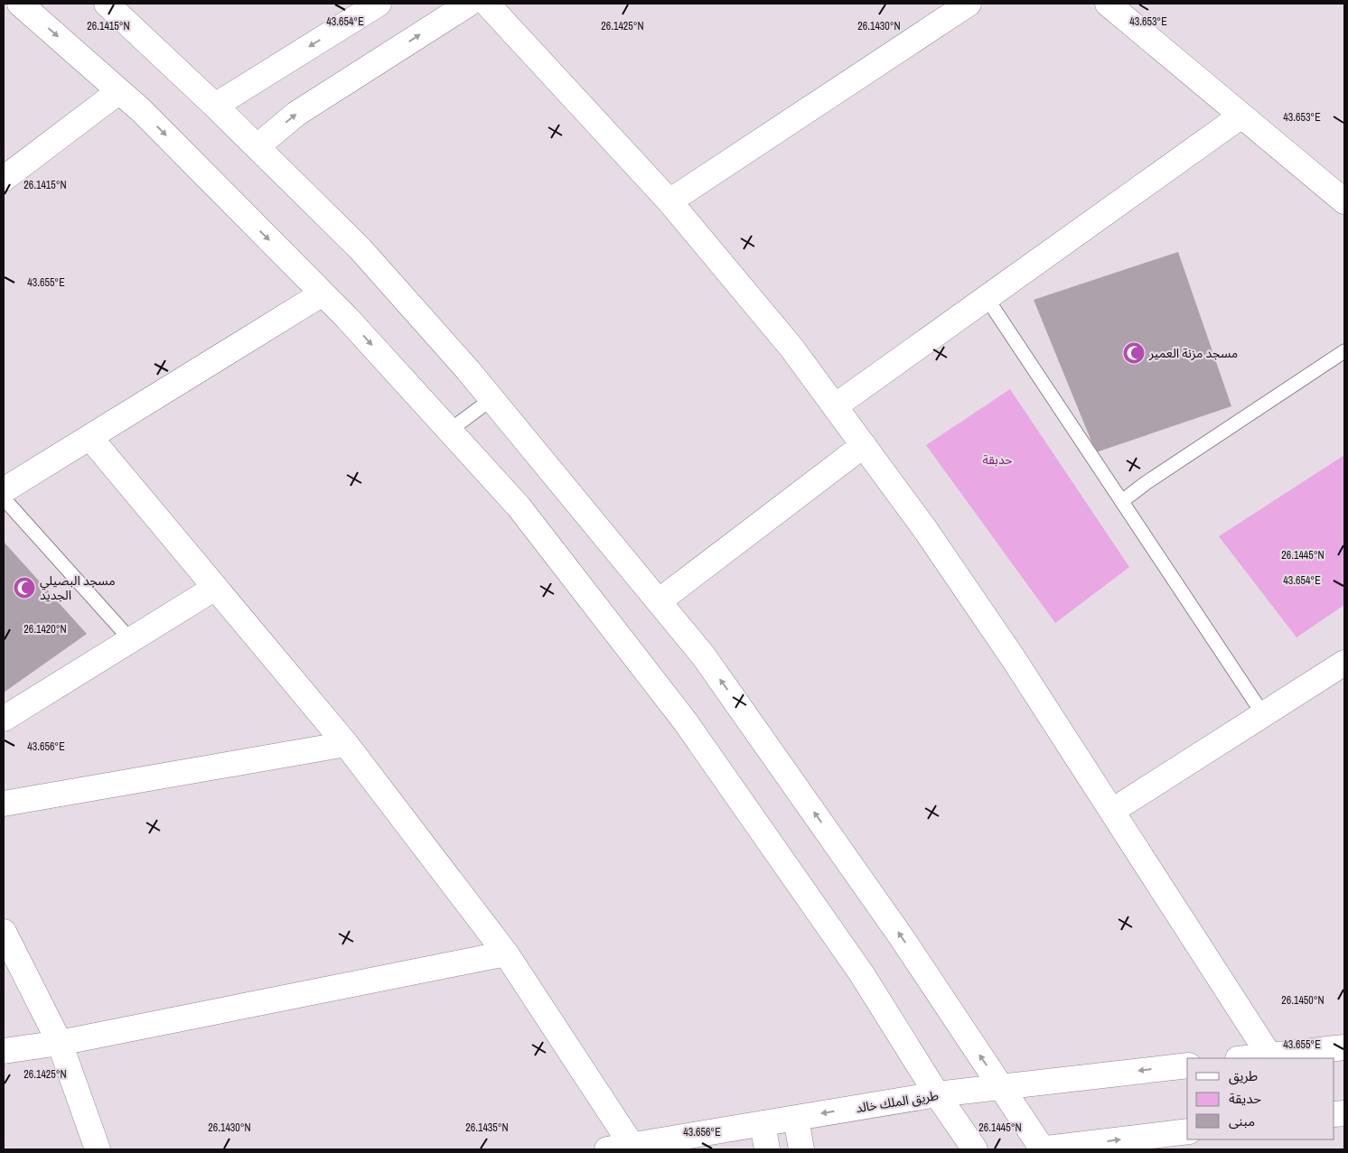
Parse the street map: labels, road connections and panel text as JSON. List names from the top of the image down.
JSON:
{
  "streets": {
    "street": ["طريق الملك خالد"]
  },
  "parks": ["حدبقة"],
  "places": {
    "mosque": ["مسجد مزنة العمير", "مسجد البصيلي الجديد"]
  },
  "legend": ["طريق", "حديقة", "مبنى"],
  "coordinates": [
    "43.654°E",
    "43.653°E",
    "26.1415°N",
    "26.1425°N",
    "26.1430°N",
    "43.655°E",
    "26.1445°N",
    "26.1420°N",
    "43.656°E",
    "26.1450°N",
    "26.1435°N"
  ]
}
